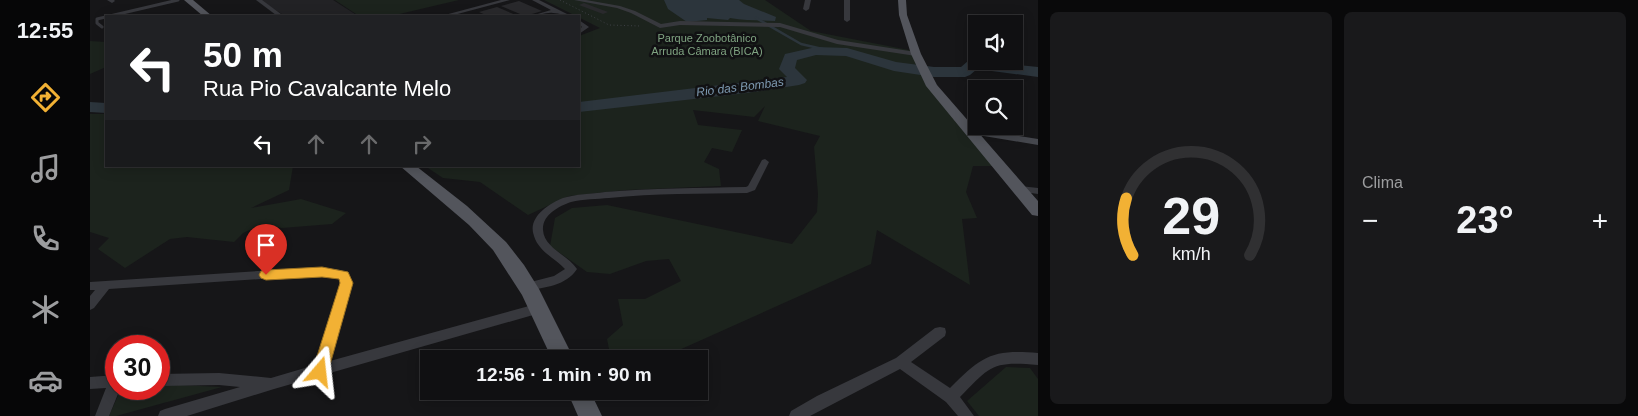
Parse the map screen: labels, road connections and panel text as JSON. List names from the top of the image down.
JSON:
{
  "water": ["Rio das Bombas"],
  "parks": ["Parque Zoobotânico Arruda Câmara (BICA)"],
  "page": {
    "tabs": "12:55",
    "tile": "Clima",
    "turn": ["50 m", "Rua Pio Cavalcante Melo"],
    "heat": ["−", "23°", "+"],
    "limit": "30",
    "trip": "12:56 · 1 min · 90 m",
    "gauge": ["29", "km/h"]
  }
}
